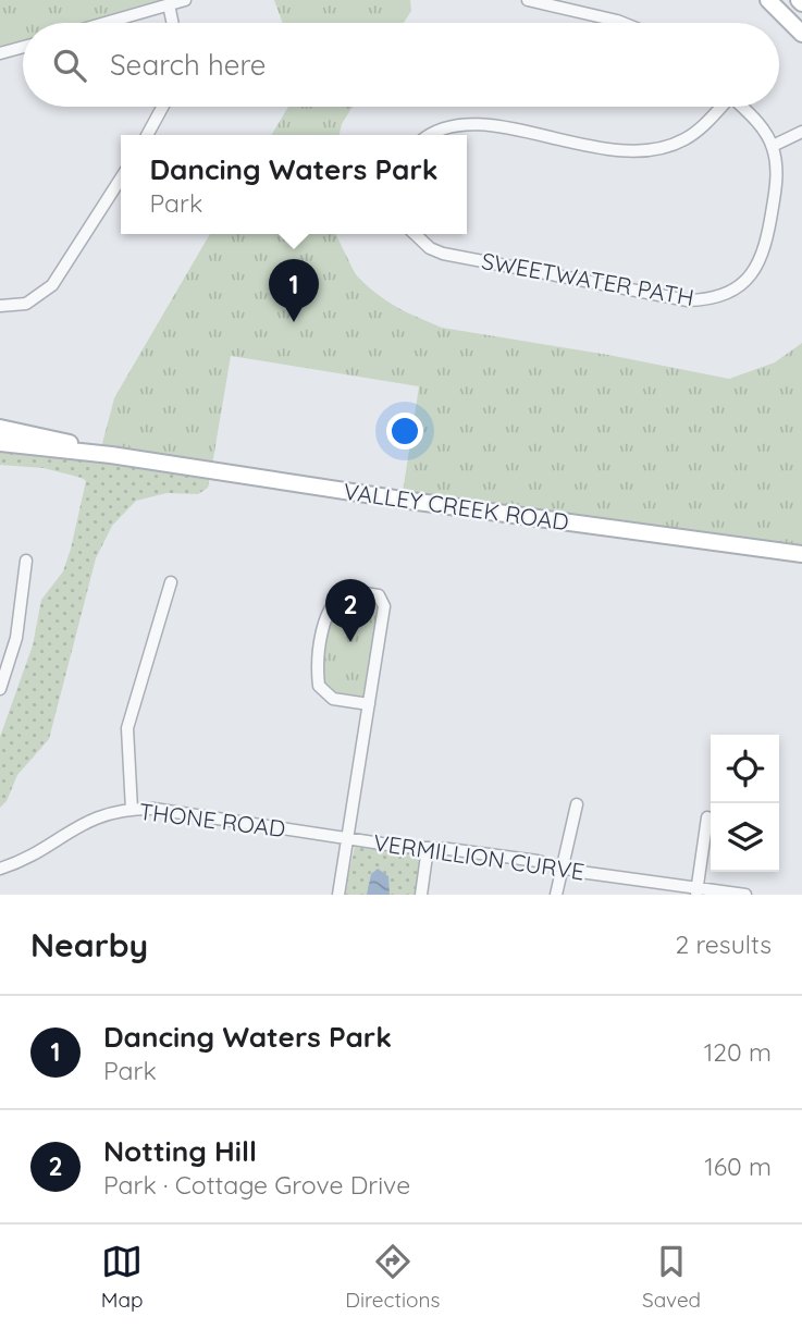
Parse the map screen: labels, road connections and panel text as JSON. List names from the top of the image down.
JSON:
{
  "streets": {
    "main road": ["VALLEY CREEK ROAD"],
    "street": ["SWEETWATER PATH", "THONE ROAD", "VERMILLION CURVE"]
  },
  "crossings": [
    ["THONE ROAD", "VERMILLION CURVE"]
  ],
  "page": {
    "search": "Search here",
    "popup": ["Dancing Waters Park", "Park"],
    "pins": ["1", "2"],
    "heading": ["Nearby", "2 results"],
    "list": [
      {
        "mark": "1",
        "name": "Dancing Waters Park",
        "note": "Park",
        "value": "120 m"
      },
      {
        "mark": "2",
        "name": "Notting Hill",
        "note": "Park · Cottage Grove Drive",
        "value": "160 m"
      }
    ],
    "nav": ["Map", "Directions", "Saved"]
  }
}
